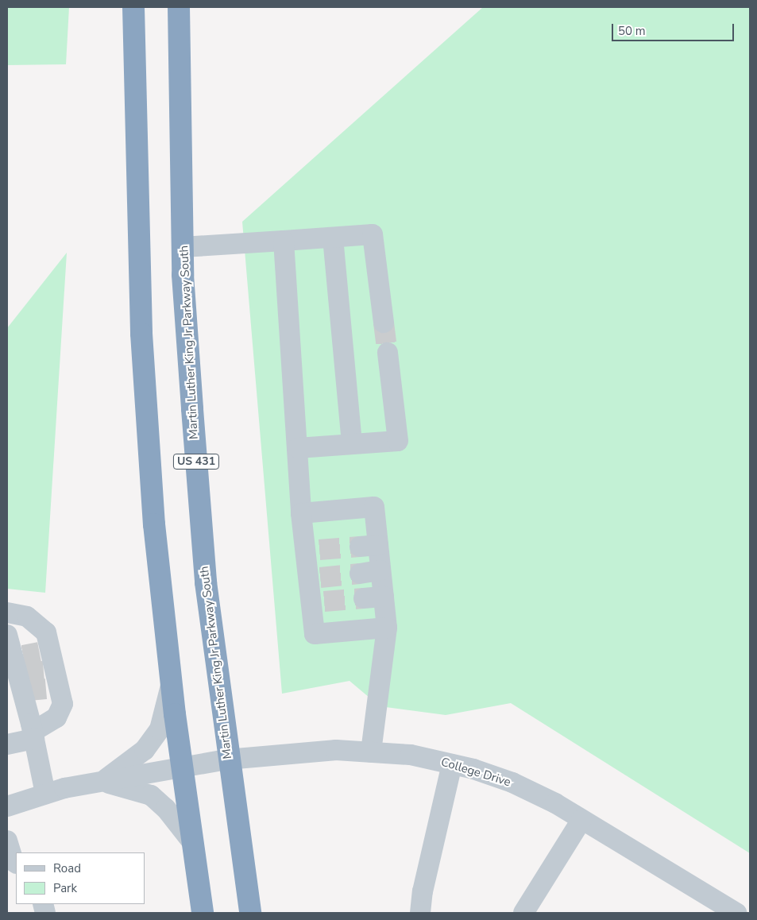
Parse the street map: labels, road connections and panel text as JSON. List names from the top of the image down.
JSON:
{
  "streets": {
    "highway": ["Martin Luther King Jr Parkway South", "US 431"],
    "street": ["College Drive"]
  },
  "crossings": [
    ["Martin Luther King Jr Parkway South", "College Drive"]
  ],
  "legend": ["Road", "Park"],
  "scale_bar": "50 m"
}
